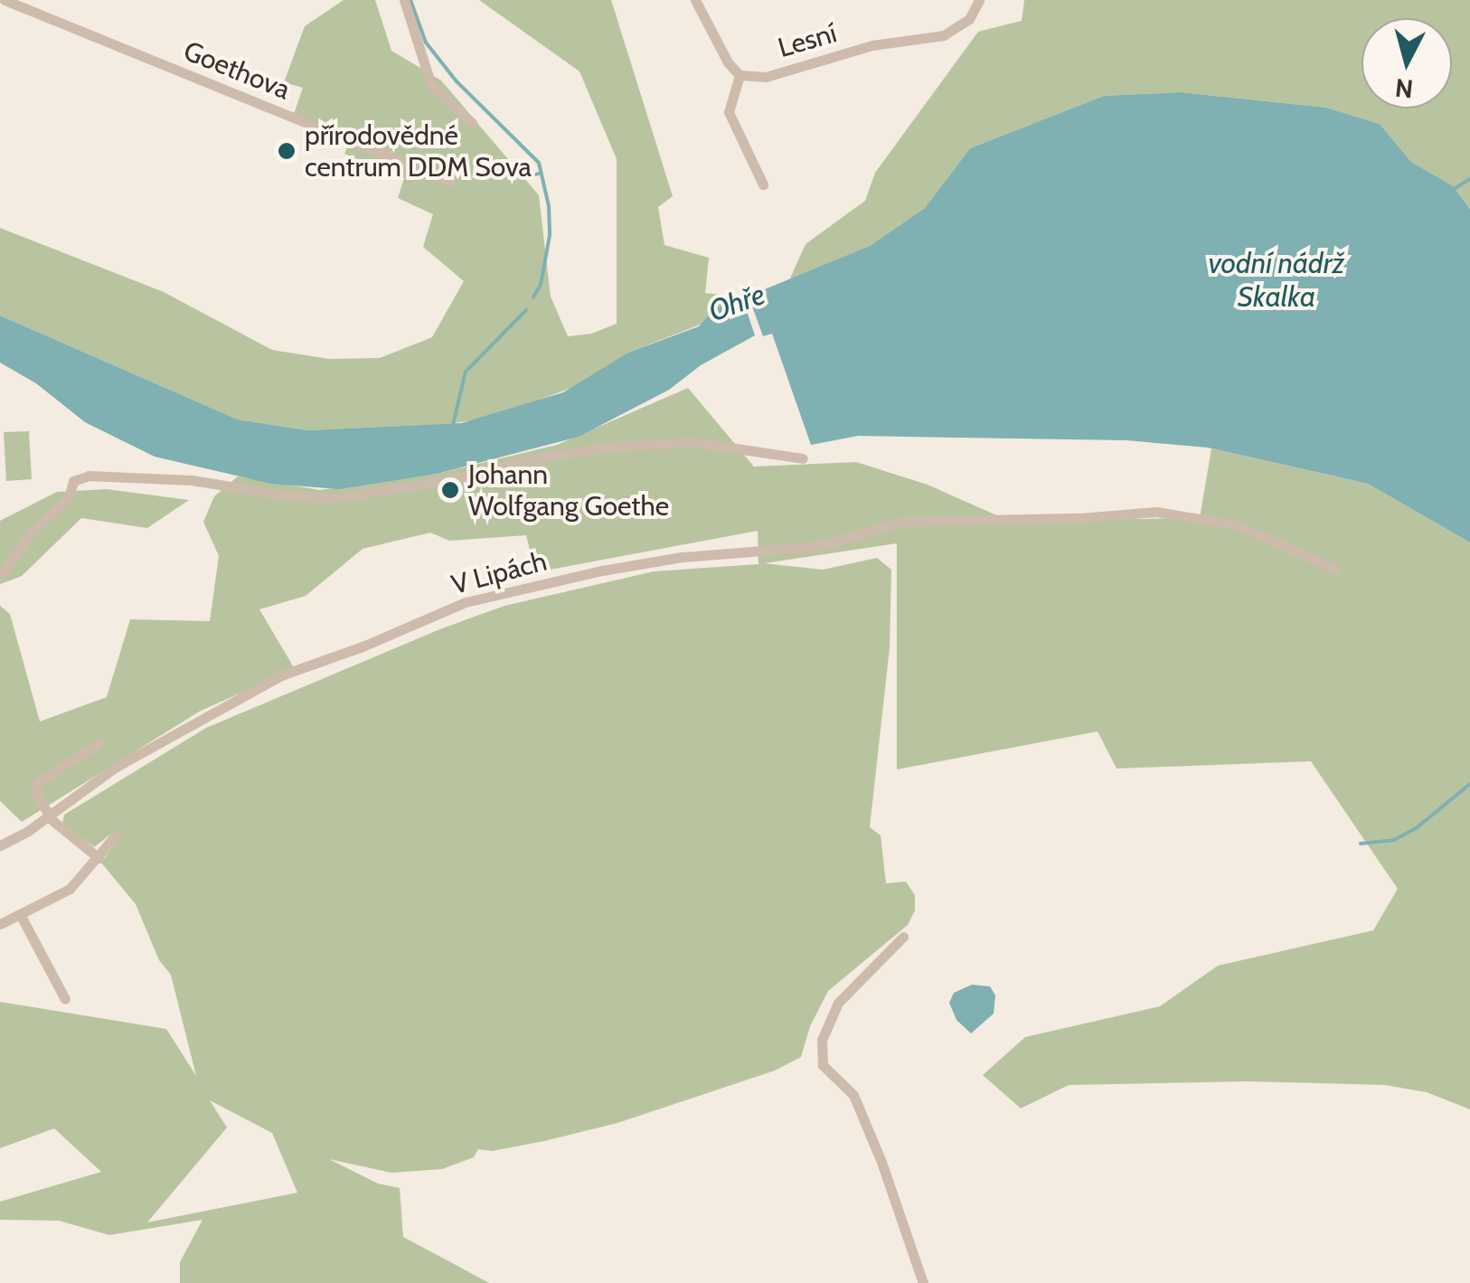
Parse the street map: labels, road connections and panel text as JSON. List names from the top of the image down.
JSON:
{
  "streets": {
    "street": ["Lesní", "Goethova", "V Lipách"]
  },
  "water": ["vodní nádrž Skalka", "Ohře"],
  "places": ["přírodovědné centrum DDM Sova", "Johann Wolfgang Goethe"],
  "north": "bottom"
}
